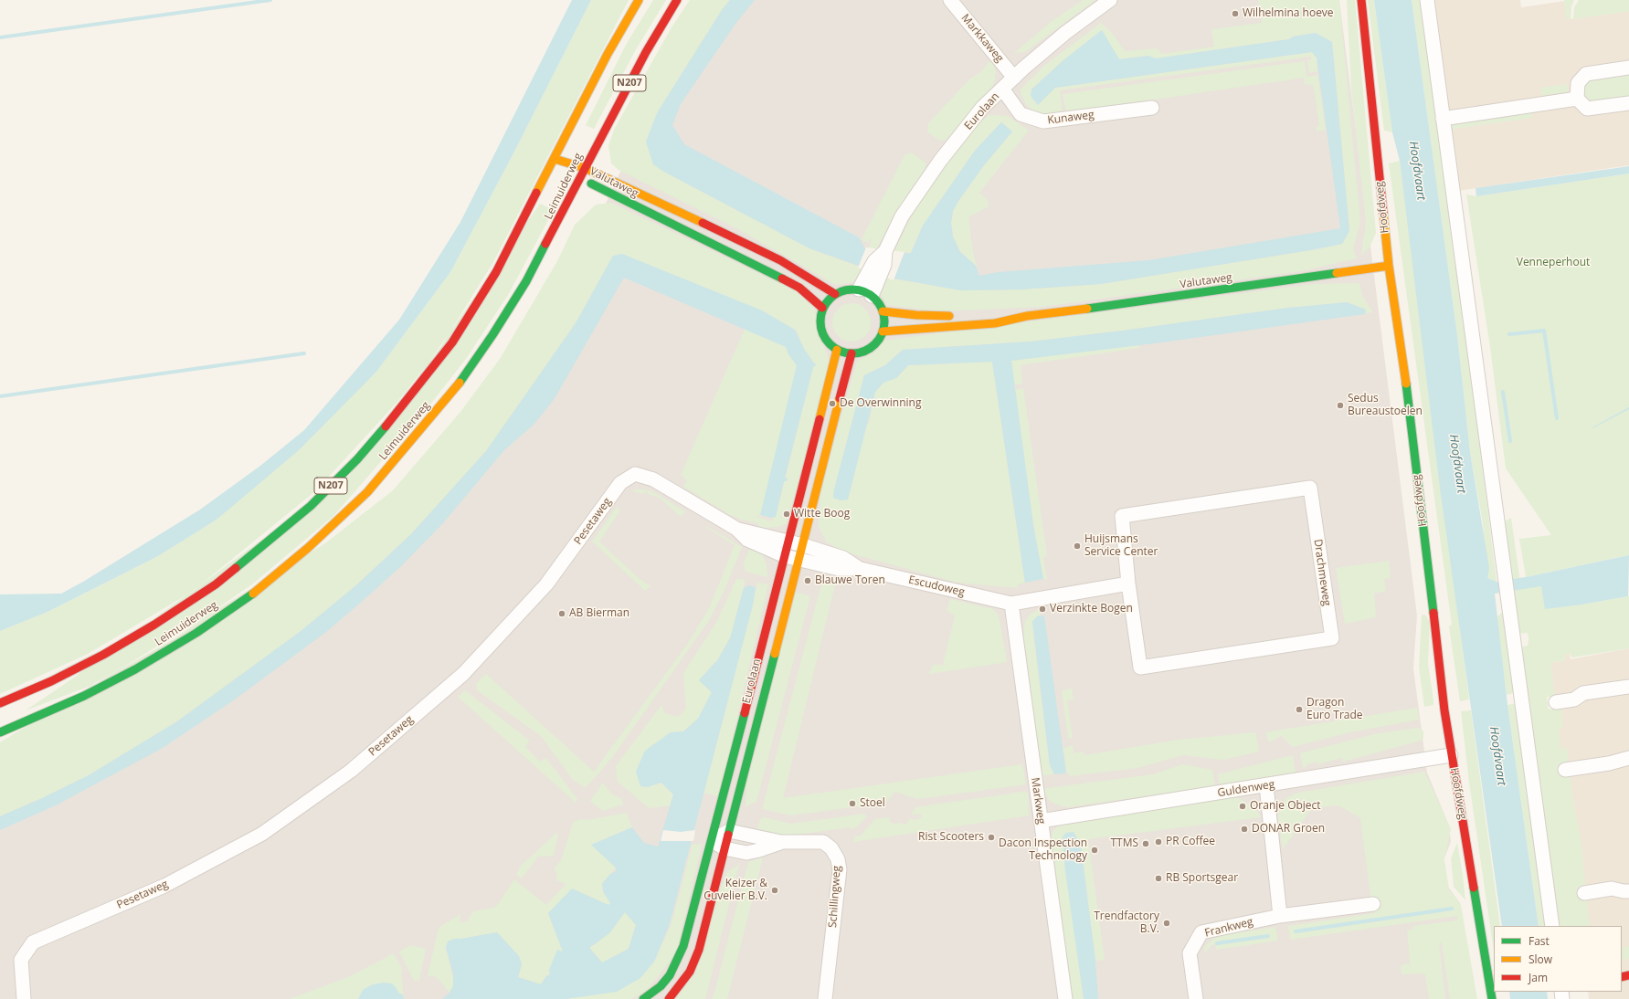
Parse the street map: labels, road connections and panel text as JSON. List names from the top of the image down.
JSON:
{
  "streets": {
    "main road": [
      "N207",
      "Eurolaan",
      "Valutaweg",
      "Leimuiderweg",
      "Hoofdweg"
    ],
    "street": [
      "Markkaweg",
      "Kunaweg",
      "Pesetaweg",
      "Drachmeweg",
      "Escudoweg",
      "Guldenweg",
      "Markweg",
      "Schillingweg",
      "Frankweg"
    ]
  },
  "crossings": [
    ["Markkaweg", "Eurolaan"],
    ["Eurolaan", "Kunaweg"],
    ["Eurolaan", "Valutaweg"],
    ["Eurolaan", "Pesetaweg"],
    ["Eurolaan", "Escudoweg"],
    ["Eurolaan", "Schillingweg"],
    ["Valutaweg", "Leimuiderweg"],
    ["Valutaweg", "Hoofdweg"],
    ["Hoofdweg", "Guldenweg"],
    ["Pesetaweg", "Escudoweg"],
    ["Escudoweg", "Markweg"],
    ["Guldenweg", "Markweg"]
  ],
  "water": ["Hoofdvaart"],
  "parks": ["Venneperhout"],
  "places": [
    "Wilhelmina hoeve",
    "De Overwinning",
    "Sedus Bureaustoelen",
    "Witte Boog",
    "Huijsmans Service Center",
    "Blauwe Toren",
    "Verzinkte Bogen",
    "AB Bierman",
    "Dragon Euro Trade",
    "Stoel",
    "Oranje Object",
    "DONAR Groen",
    "Rist Scooters",
    "PR Coffee",
    "TTMS",
    "Dacon Inspection Technology",
    "RB Sportsgear",
    "Keizer & Cuvelier B.V.",
    "Trendfactory B.V."
  ],
  "legend": ["Fast", "Slow", "Jam"]
}
